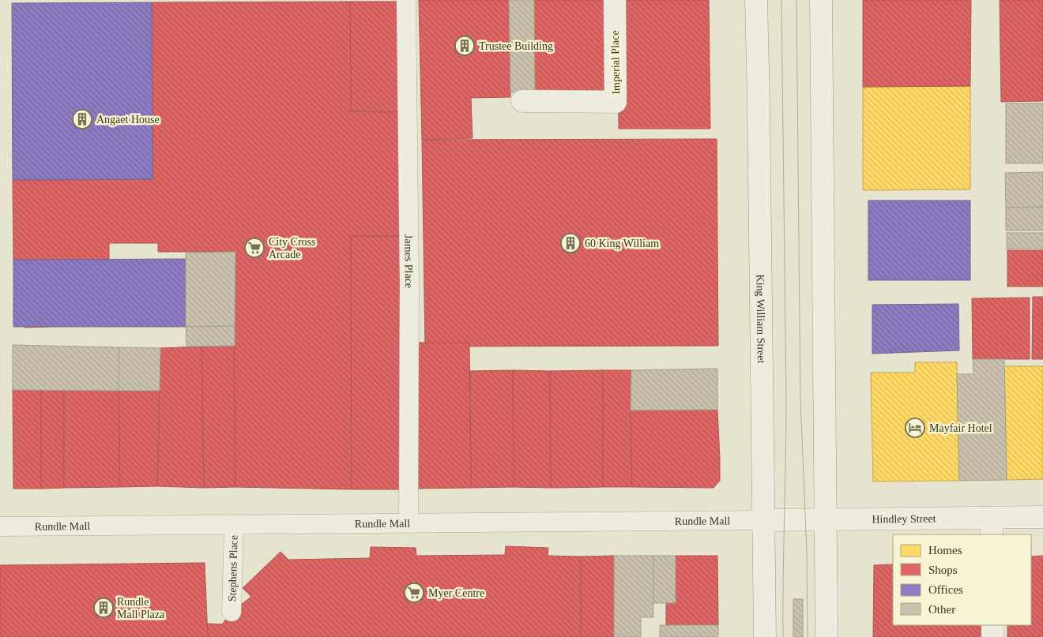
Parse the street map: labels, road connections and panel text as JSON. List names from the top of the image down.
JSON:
{
  "streets": {
    "main road": ["Imperial Place", "King William Street", "Hindley Street"],
    "street": ["James Place", "Rundle Mall", "Stephens Place"]
  },
  "crossings": [
    ["James Place", "Rundle Mall"],
    ["King William Street", "Hindley Street"],
    ["King William Street", "Rundle Mall"],
    ["Hindley Street", "Rundle Mall"],
    ["Rundle Mall", "Stephens Place"]
  ],
  "places": {
    "building": [
      "Trustee Building",
      "Angaet House",
      "60 King William",
      "Rundle Mall Plaza"
    ],
    "supermarket": ["City Cross Arcade", "Myer Centre"],
    "hotel": ["Mayfair Hotel"]
  },
  "legend": [
    "Homes",
    "Shops",
    "Offices",
    "Other"
  ]
}
